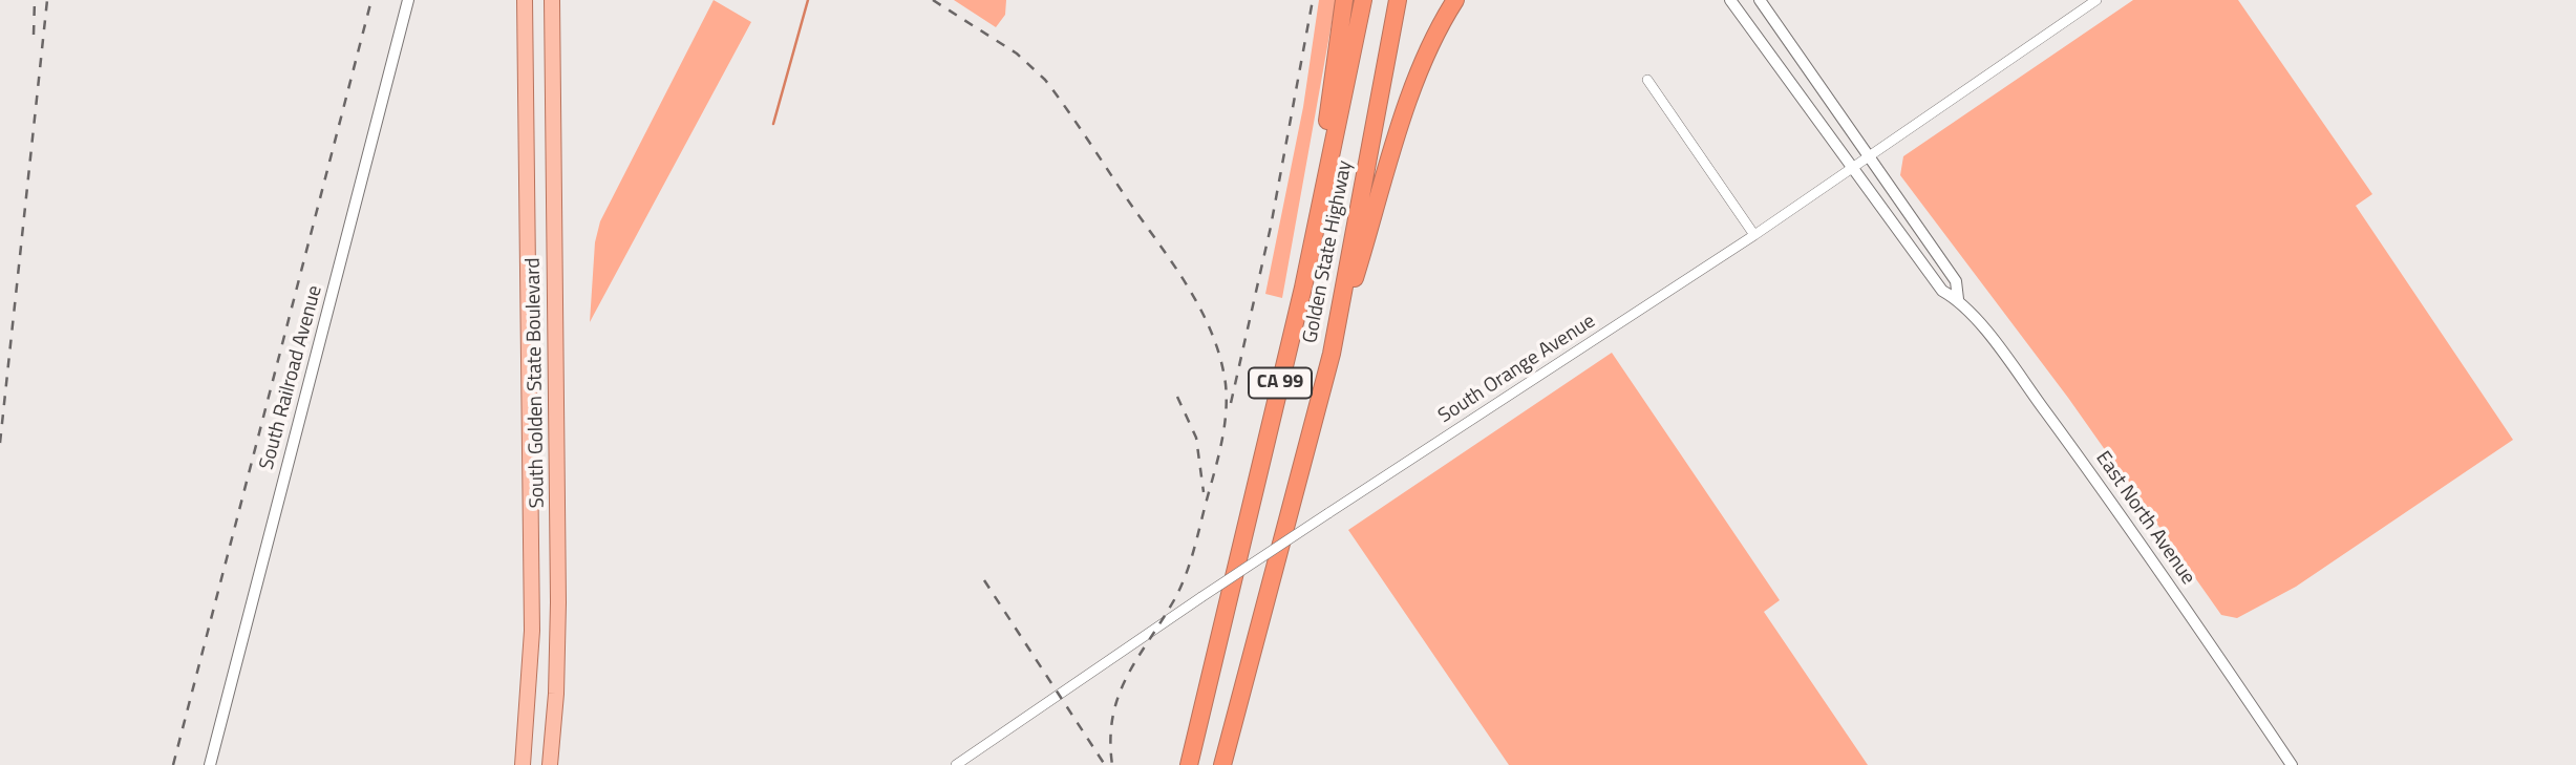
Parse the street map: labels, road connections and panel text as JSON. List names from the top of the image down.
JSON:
{
  "streets": {
    "highway": ["Golden State Highway", "CA 99"],
    "main road": ["South Golden State Boulevard"],
    "street": ["South Orange Avenue", "South Railroad Avenue", "East North Avenue"]
  },
  "crossings": [
    ["South Orange Avenue", "East North Avenue"]
  ]
}
